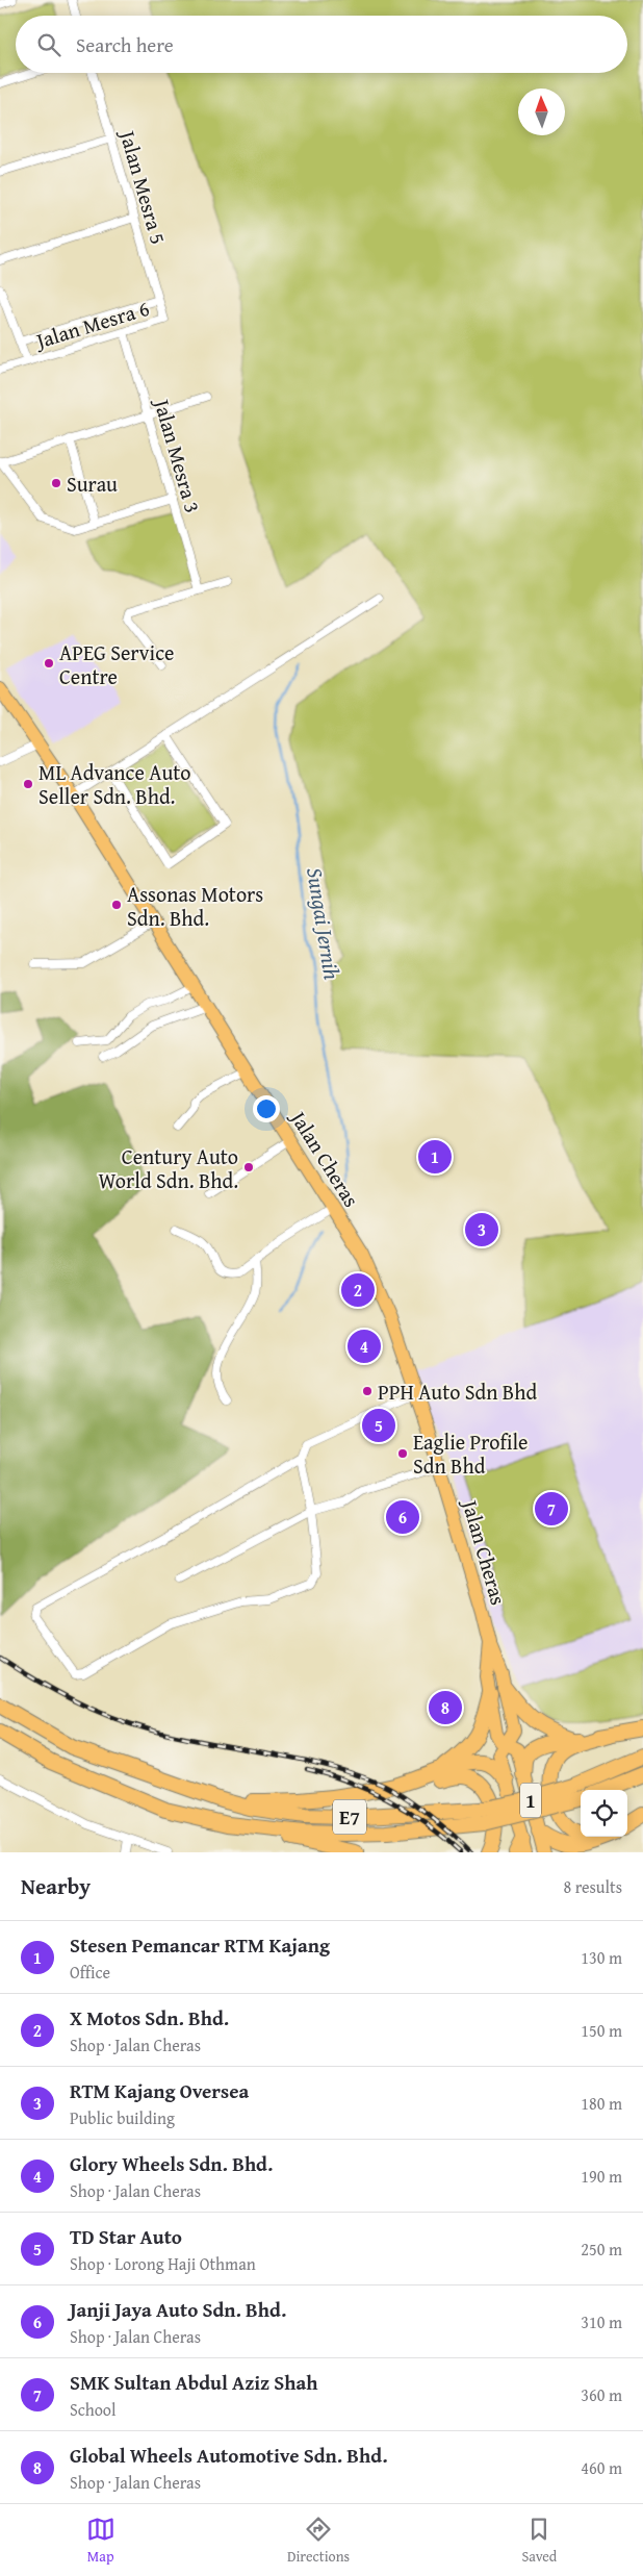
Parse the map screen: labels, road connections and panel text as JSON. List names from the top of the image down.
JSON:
{
  "streets": {
    "highway": ["E7"],
    "main road": ["Jalan Cheras", "1"],
    "street": ["Jalan Mesra 5", "Jalan Mesra 6", "Jalan Mesra 3"]
  },
  "crossings": [
    ["Jalan Mesra 5", "Jalan Mesra 6"],
    ["Jalan Mesra 6", "Jalan Mesra 3"]
  ],
  "water": ["Sungai Jernih"],
  "places": [
    "Surau",
    "APEG Service Centre",
    "ML Advance Auto Seller Sdn. Bhd.",
    "Assonas Motors Sdn. Bhd.",
    "Century Auto World Sdn. Bhd.",
    "PPH Auto Sdn Bhd",
    "Eaglie Profile Sdn Bhd"
  ],
  "north": "top",
  "page": {
    "search": "Search here",
    "pins": [
      "1",
      "3",
      "2",
      "4",
      "5",
      "7",
      "6",
      "8"
    ],
    "heading": ["Nearby", "8 results"],
    "list": [
      {
        "mark": "1",
        "name": "Stesen Pemancar RTM Kajang",
        "note": "Office",
        "value": "130 m"
      },
      {
        "mark": "2",
        "name": "X Motos Sdn. Bhd.",
        "note": "Shop · Jalan Cheras",
        "value": "150 m"
      },
      {
        "mark": "3",
        "name": "RTM Kajang Oversea",
        "note": "Public building",
        "value": "180 m"
      },
      {
        "mark": "4",
        "name": "Glory Wheels Sdn. Bhd.",
        "note": "Shop · Jalan Cheras",
        "value": "190 m"
      },
      {
        "mark": "5",
        "name": "TD Star Auto",
        "note": "Shop · Lorong Haji Othman",
        "value": "250 m"
      },
      {
        "mark": "6",
        "name": "Janji Jaya Auto Sdn. Bhd.",
        "note": "Shop · Jalan Cheras",
        "value": "310 m"
      },
      {
        "mark": "7",
        "name": "SMK Sultan Abdul Aziz Shah",
        "note": "School",
        "value": "360 m"
      },
      {
        "mark": "8",
        "name": "Global Wheels Automotive Sdn. Bhd.",
        "note": "Shop · Jalan Cheras",
        "value": "460 m"
      }
    ],
    "nav": ["Map", "Directions", "Saved"]
  }
}
